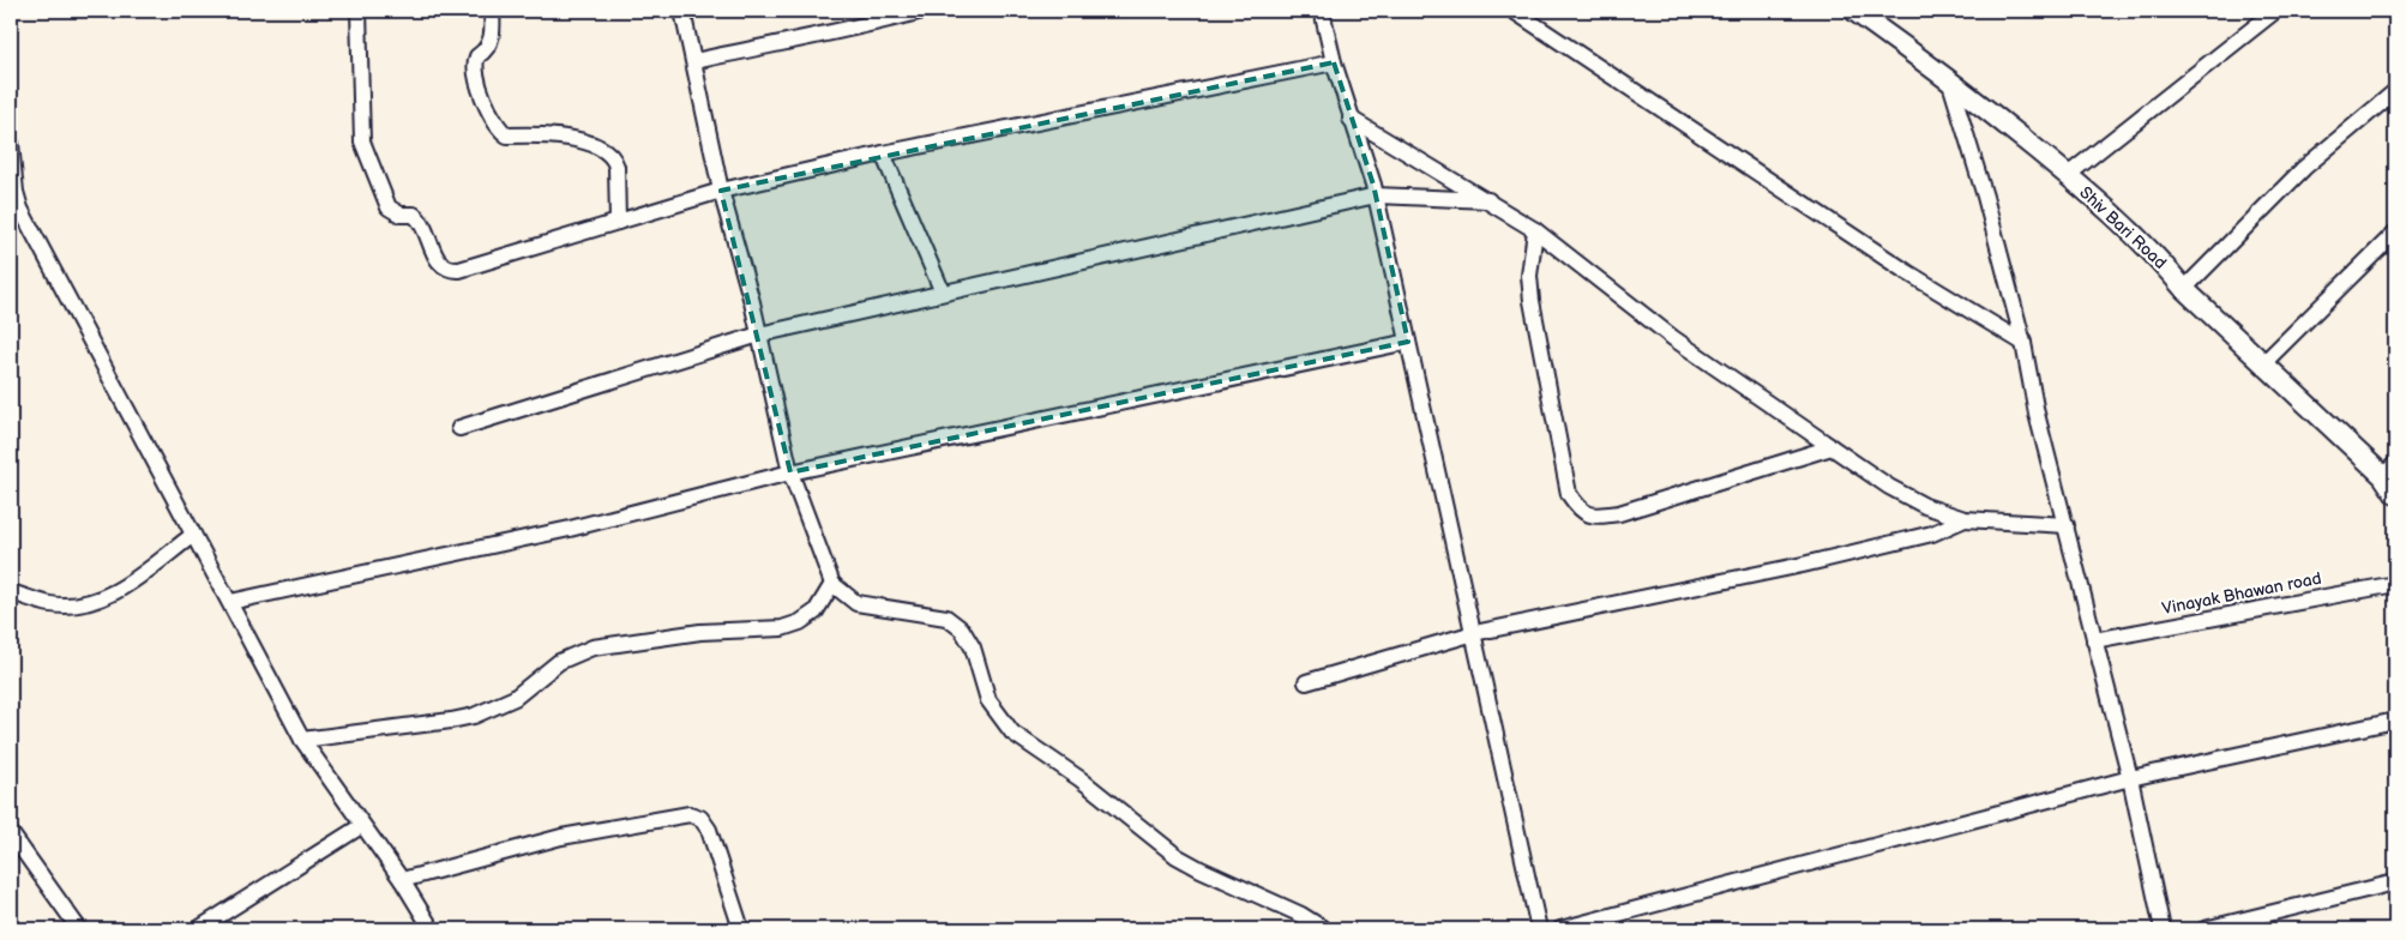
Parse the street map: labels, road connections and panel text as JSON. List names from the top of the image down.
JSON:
{
  "streets": {
    "street": ["Shiv Bari Road", "Vinayak Bhawan road"]
  }
}
